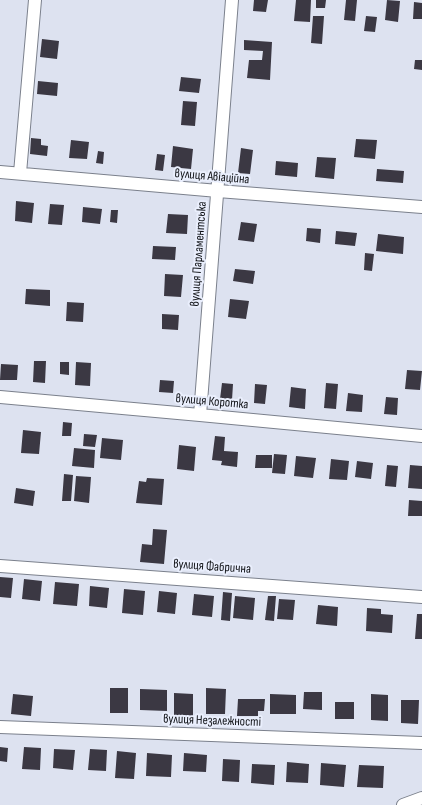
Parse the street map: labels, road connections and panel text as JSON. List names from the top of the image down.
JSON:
{
  "streets": {
    "street": [
      "вулиця Авіаційна",
      "вулиця Парламентська",
      "вулиця Коротка",
      "вулиця Фабрична",
      "вулиця Незалежності"
    ]
  },
  "crossings": [
    ["вулиця Авіаційна", "вулиця Парламентська"],
    ["вулиця Парламентська", "вулиця Коротка"]
  ]
}
